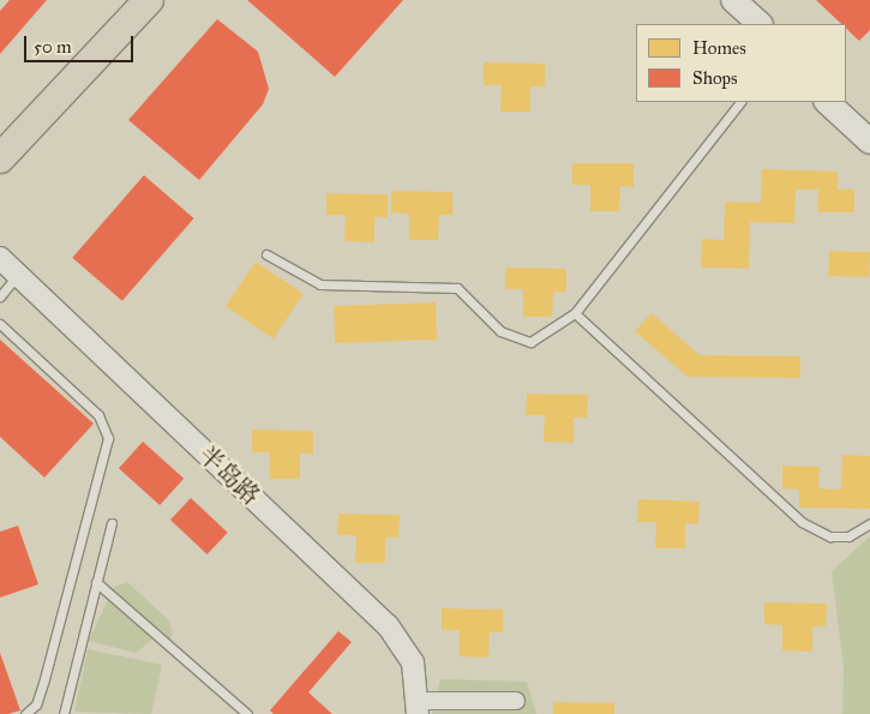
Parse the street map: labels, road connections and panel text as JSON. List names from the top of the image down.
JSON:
{
  "streets": {
    "street": ["半岛路"]
  },
  "legend": ["Homes", "Shops"],
  "scale_bar": "50 m"
}
